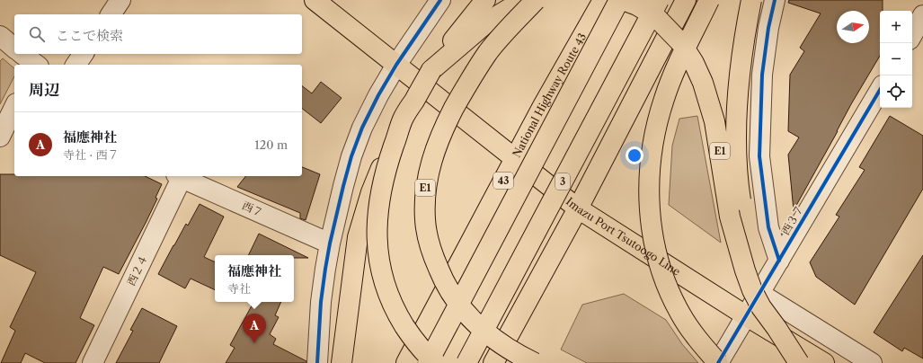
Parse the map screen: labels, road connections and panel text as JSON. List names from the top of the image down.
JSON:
{
  "streets": {
    "main road": [
      "National Highway Route 43",
      "E1",
      "43",
      "3",
      "Imazu Port Tsutoogo Line"
    ],
    "street": ["西７", "西３７", "西２４"]
  },
  "crossings": [
    ["National Highway Route 43", "Imazu Port Tsutoogo Line"],
    ["西７", "西２４"],
    ["西３７", "Imazu Port Tsutoogo Line"]
  ],
  "north": "right",
  "page": {
    "map_buttons": ["+", "−"],
    "search": "ここで検索",
    "heading": "周辺",
    "list": [
      {
        "mark": "A",
        "name": "福應神社",
        "note": "寺社 · 西７",
        "value": "120 m"
      }
    ],
    "popup": ["福應神社", "寺社"],
    "pins": "A"
  }
}
